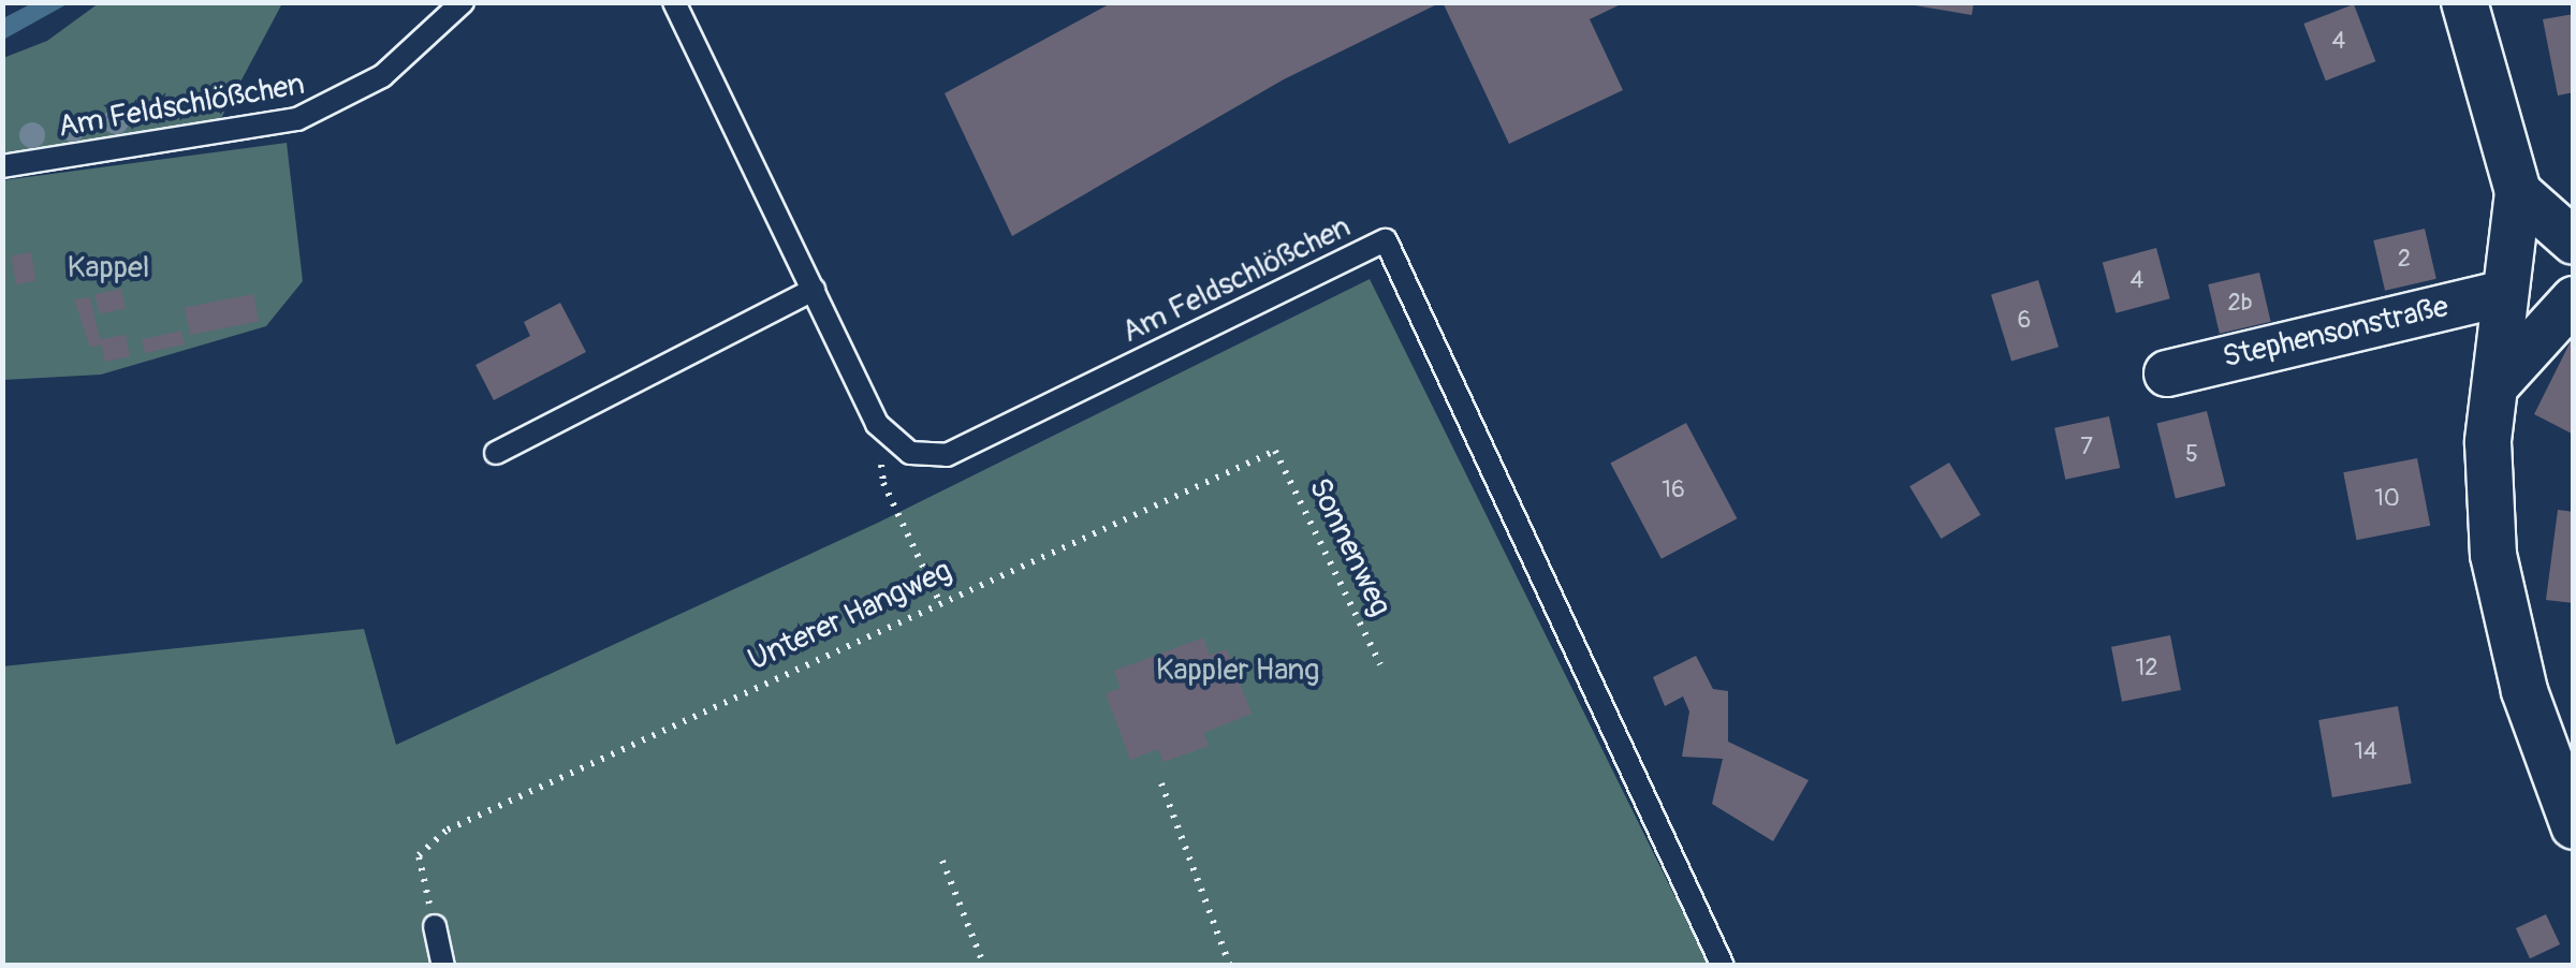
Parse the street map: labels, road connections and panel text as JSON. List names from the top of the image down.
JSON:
{
  "streets": {
    "street": ["Stephensonstraße"],
    "lane": ["Am Feldschlößchen"],
    "path": ["Sonnenweg", "Unterer Hangweg"]
  },
  "crossings": [
    ["Sonnenweg", "Unterer Hangweg"]
  ],
  "parks": ["Kappel", "Kappler Hang"],
  "house_numbers": [
    "4",
    "2",
    "4",
    "2b",
    "6",
    "7",
    "5",
    "16",
    "10",
    "12",
    "14"
  ]
}
